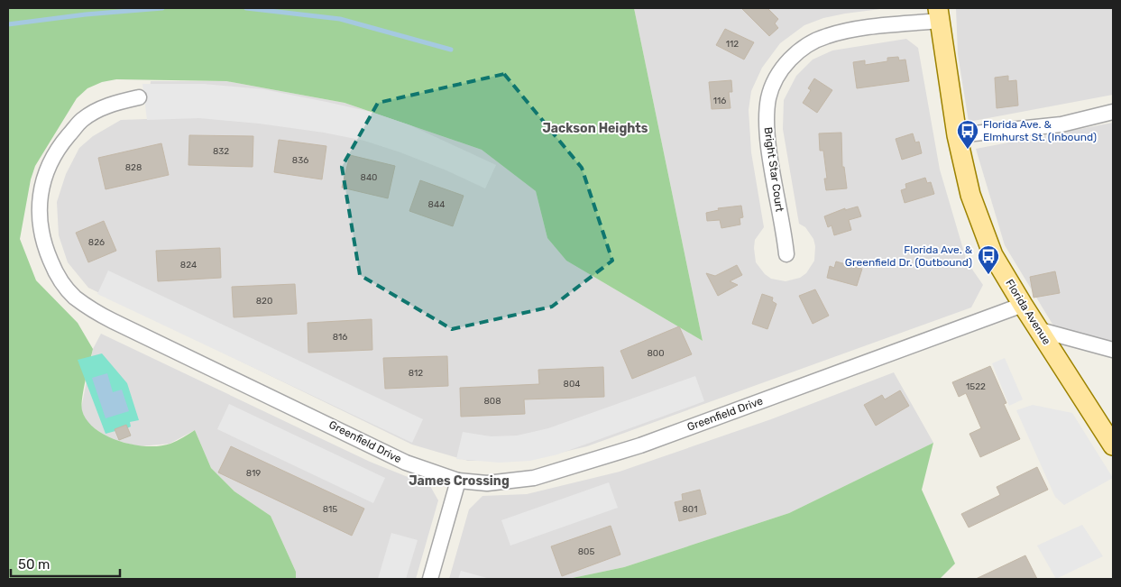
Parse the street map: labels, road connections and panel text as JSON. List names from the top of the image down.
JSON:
{
  "streets": {
    "main road": ["Florida Avenue"],
    "street": ["Bright Star Court", "Greenfield Drive"]
  },
  "crossings": [
    ["Bright Star Court", "Florida Avenue"],
    ["Florida Avenue", "Greenfield Drive"]
  ],
  "districts": ["Jackson Heights", "James Crossing"],
  "places": {
    "bus stop": ["Florida Ave. & Elmhurst St. (Inbound)", "Florida Ave. & Greenfield Dr. (Outbound)"]
  },
  "house_numbers": [
    "112",
    "116",
    "832",
    "836",
    "828",
    "840",
    "844",
    "826",
    "824",
    "820",
    "816",
    "800",
    "812",
    "804",
    "1522",
    "808",
    "819",
    "815",
    "801",
    "805"
  ],
  "scale_bar": "50 m"
}
